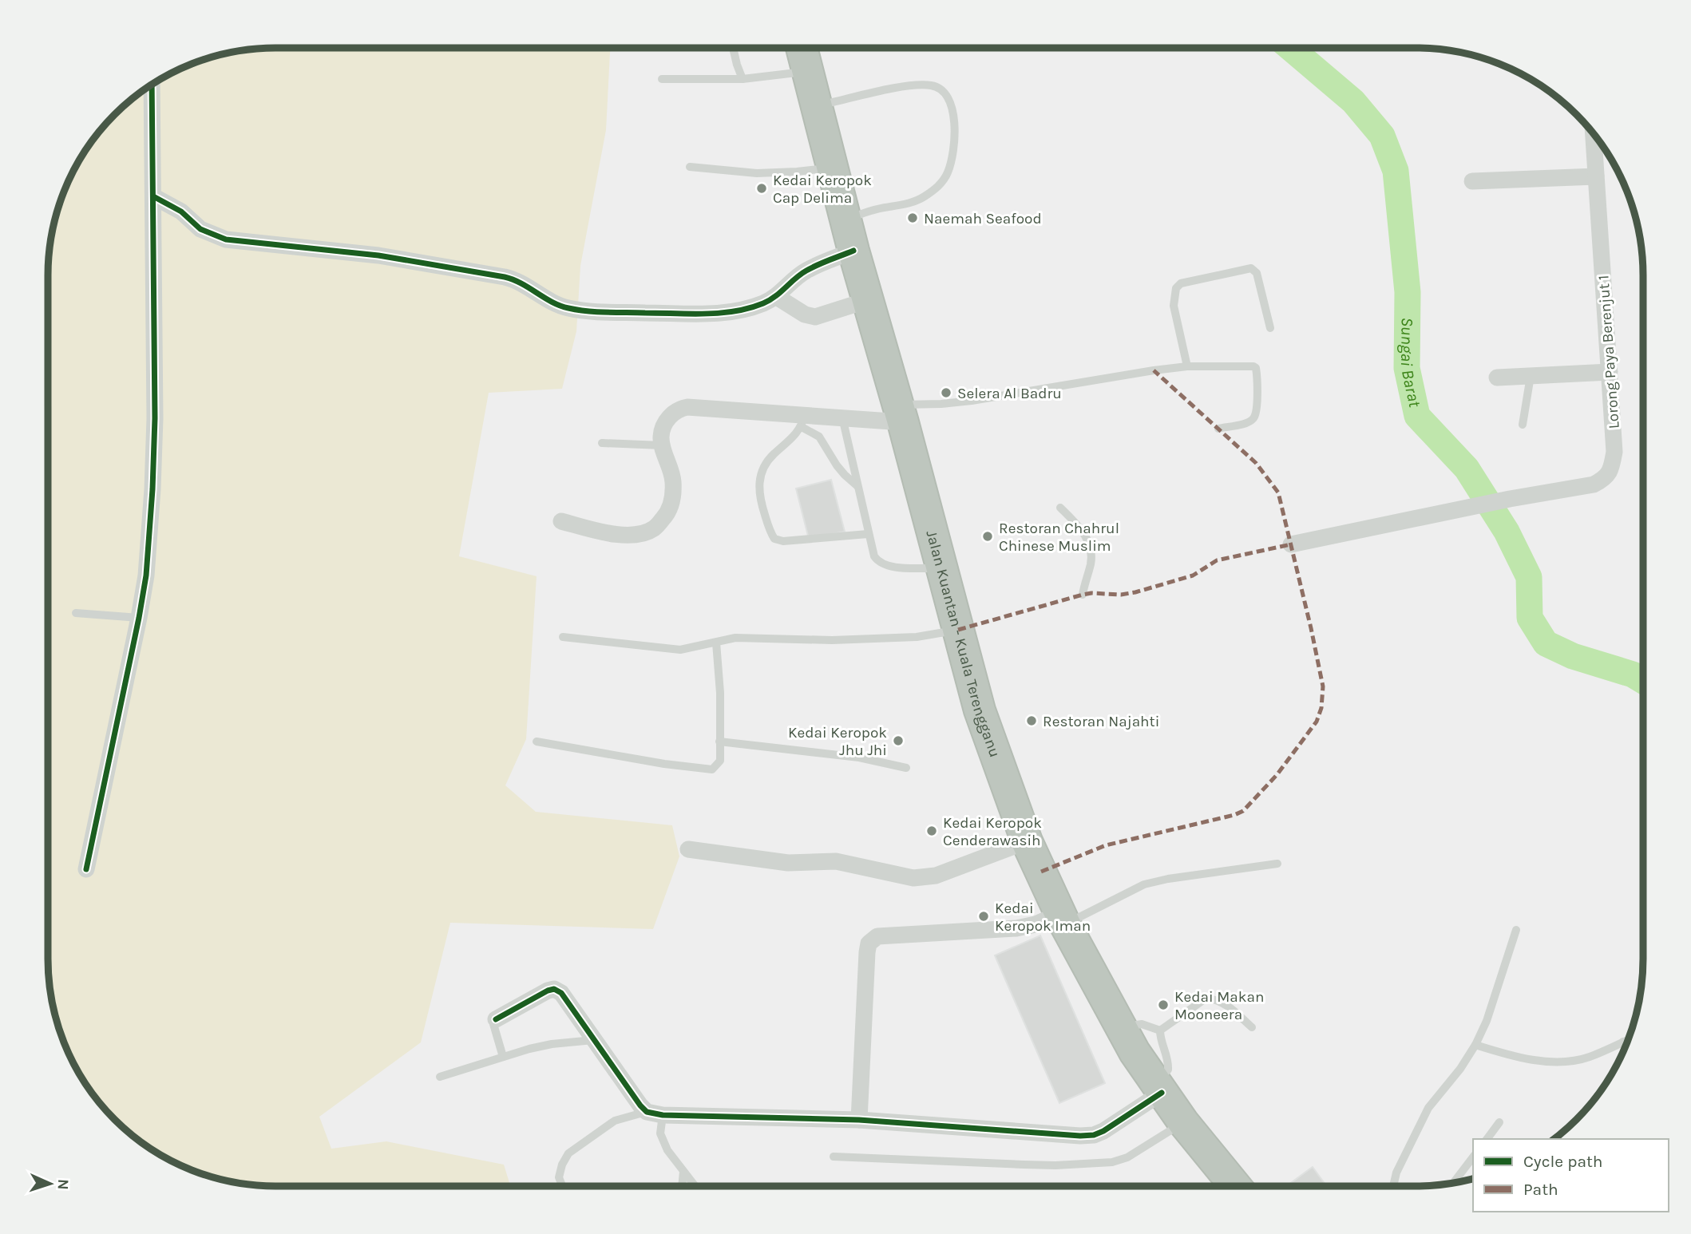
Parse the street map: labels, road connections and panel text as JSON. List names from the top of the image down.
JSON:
{
  "streets": {
    "highway": ["Jalan Kuantan - Kuala Terengganu"],
    "street": ["Lorong Paya Berenjut 1"]
  },
  "water": ["Sungai Barat"],
  "places": [
    "Kedai Keropok Cap Delima",
    "Naemah Seafood",
    "Selera Al Badru",
    "Restoran Chahrul Chinese Muslim",
    "Restoran Najahti",
    "Kedai Keropok Jhu Jhi",
    "Kedai Keropok Cenderawasih",
    "Kedai Keropok Iman",
    "Kedai Makan Mooneera"
  ],
  "legend": ["Cycle path", "Path"],
  "north": "right"
}
